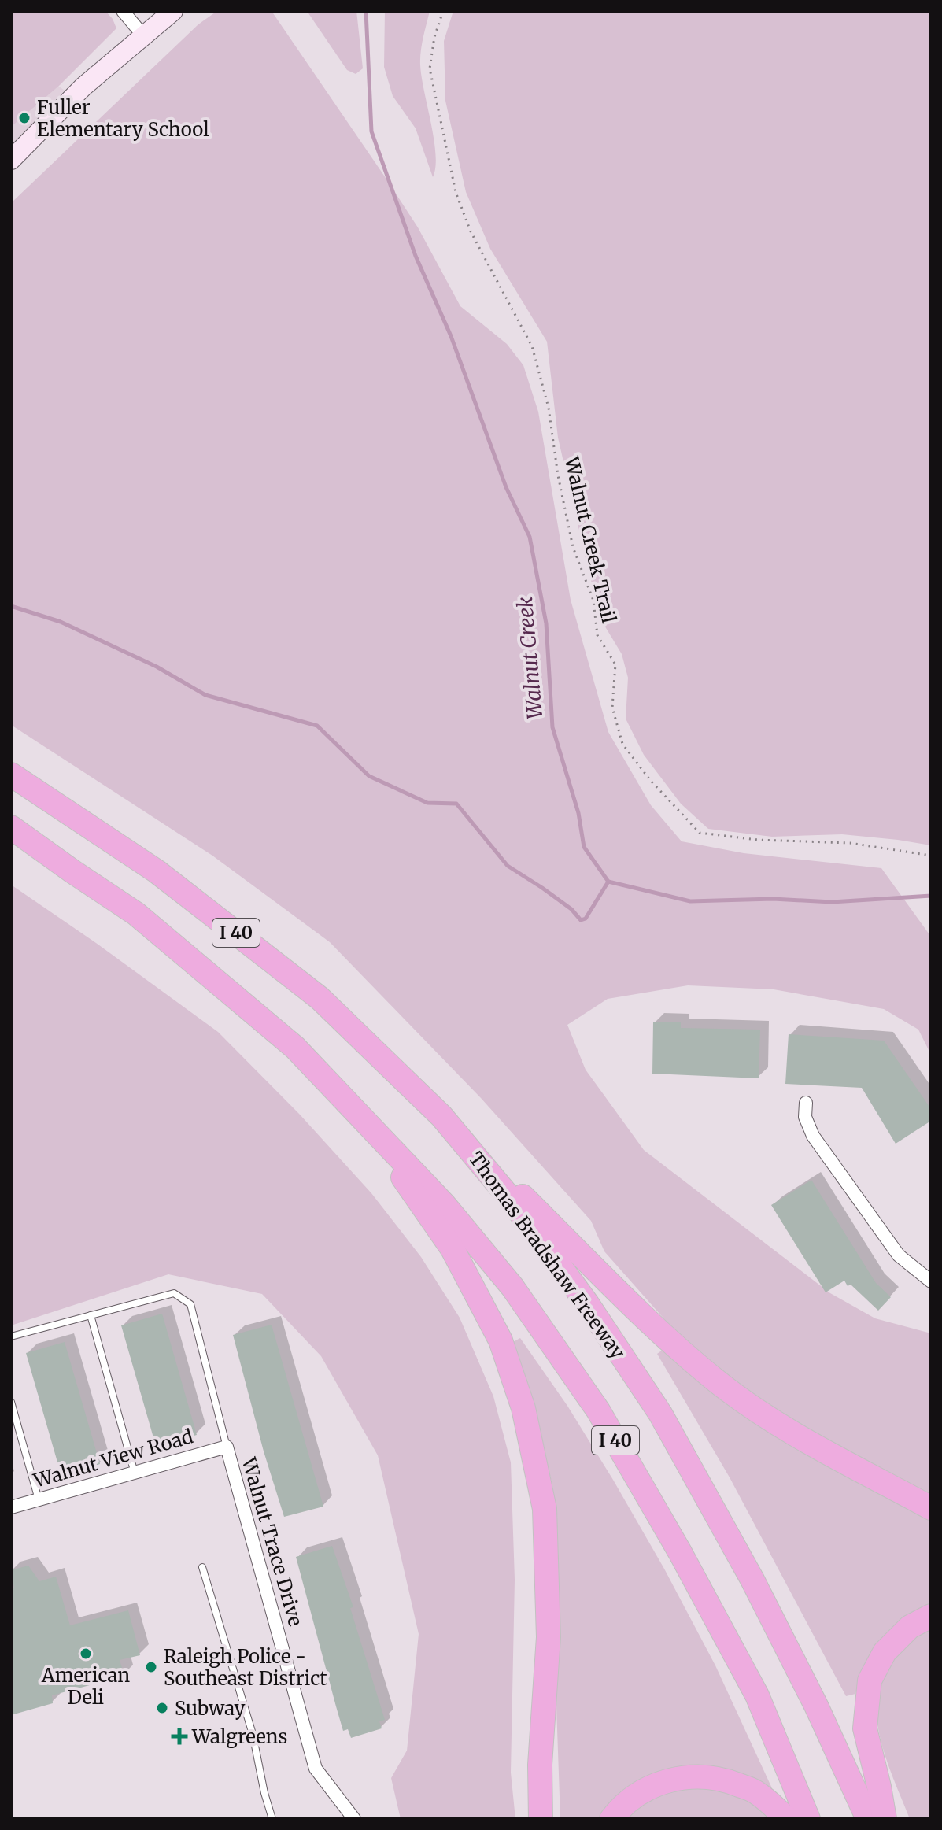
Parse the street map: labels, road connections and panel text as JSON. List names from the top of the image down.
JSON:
{
  "streets": {
    "highway": ["I 40", "Thomas Bradshaw Freeway"],
    "street": ["Walnut View Road", "Walnut Trace Drive"],
    "path": ["Walnut Creek Trail"]
  },
  "crossings": [
    ["Walnut View Road", "Walnut Trace Drive"]
  ],
  "water": ["Walnut Creek"],
  "places": {
    "other": [
      "Fuller Elementary School",
      "American Deli",
      "Raleigh Police - Southeast District",
      "Subway"
    ],
    "health": ["Walgreens"]
  }
}
